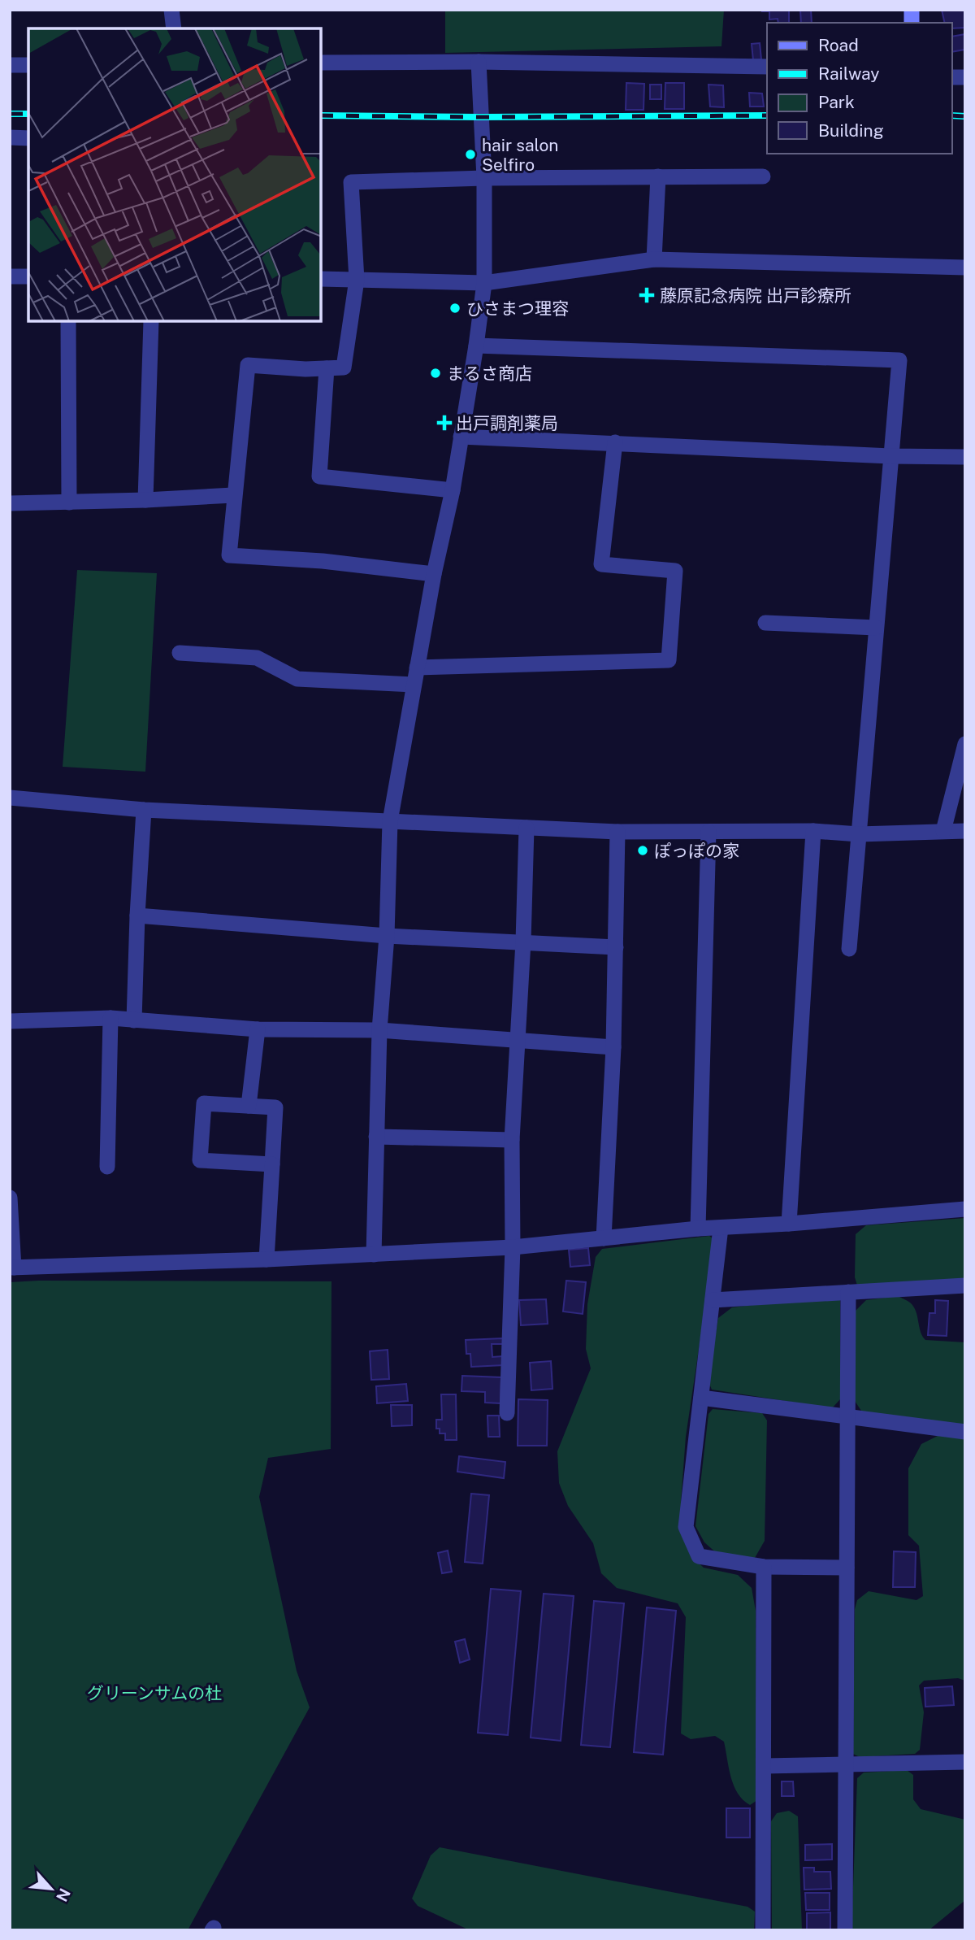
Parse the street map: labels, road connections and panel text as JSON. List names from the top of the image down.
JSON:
{
  "parks": ["グリーンサムの杜"],
  "places": {
    "other": [
      "hair salon Selfiro",
      "ひさまつ理容",
      "まるさ商店",
      "ぽっぽの家"
    ],
    "health": ["藤原記念病院 出戸診療所", "出戸調剤薬局"]
  },
  "legend": [
    "Road",
    "Railway",
    "Park",
    "Building"
  ],
  "north": "bottom right"
}
